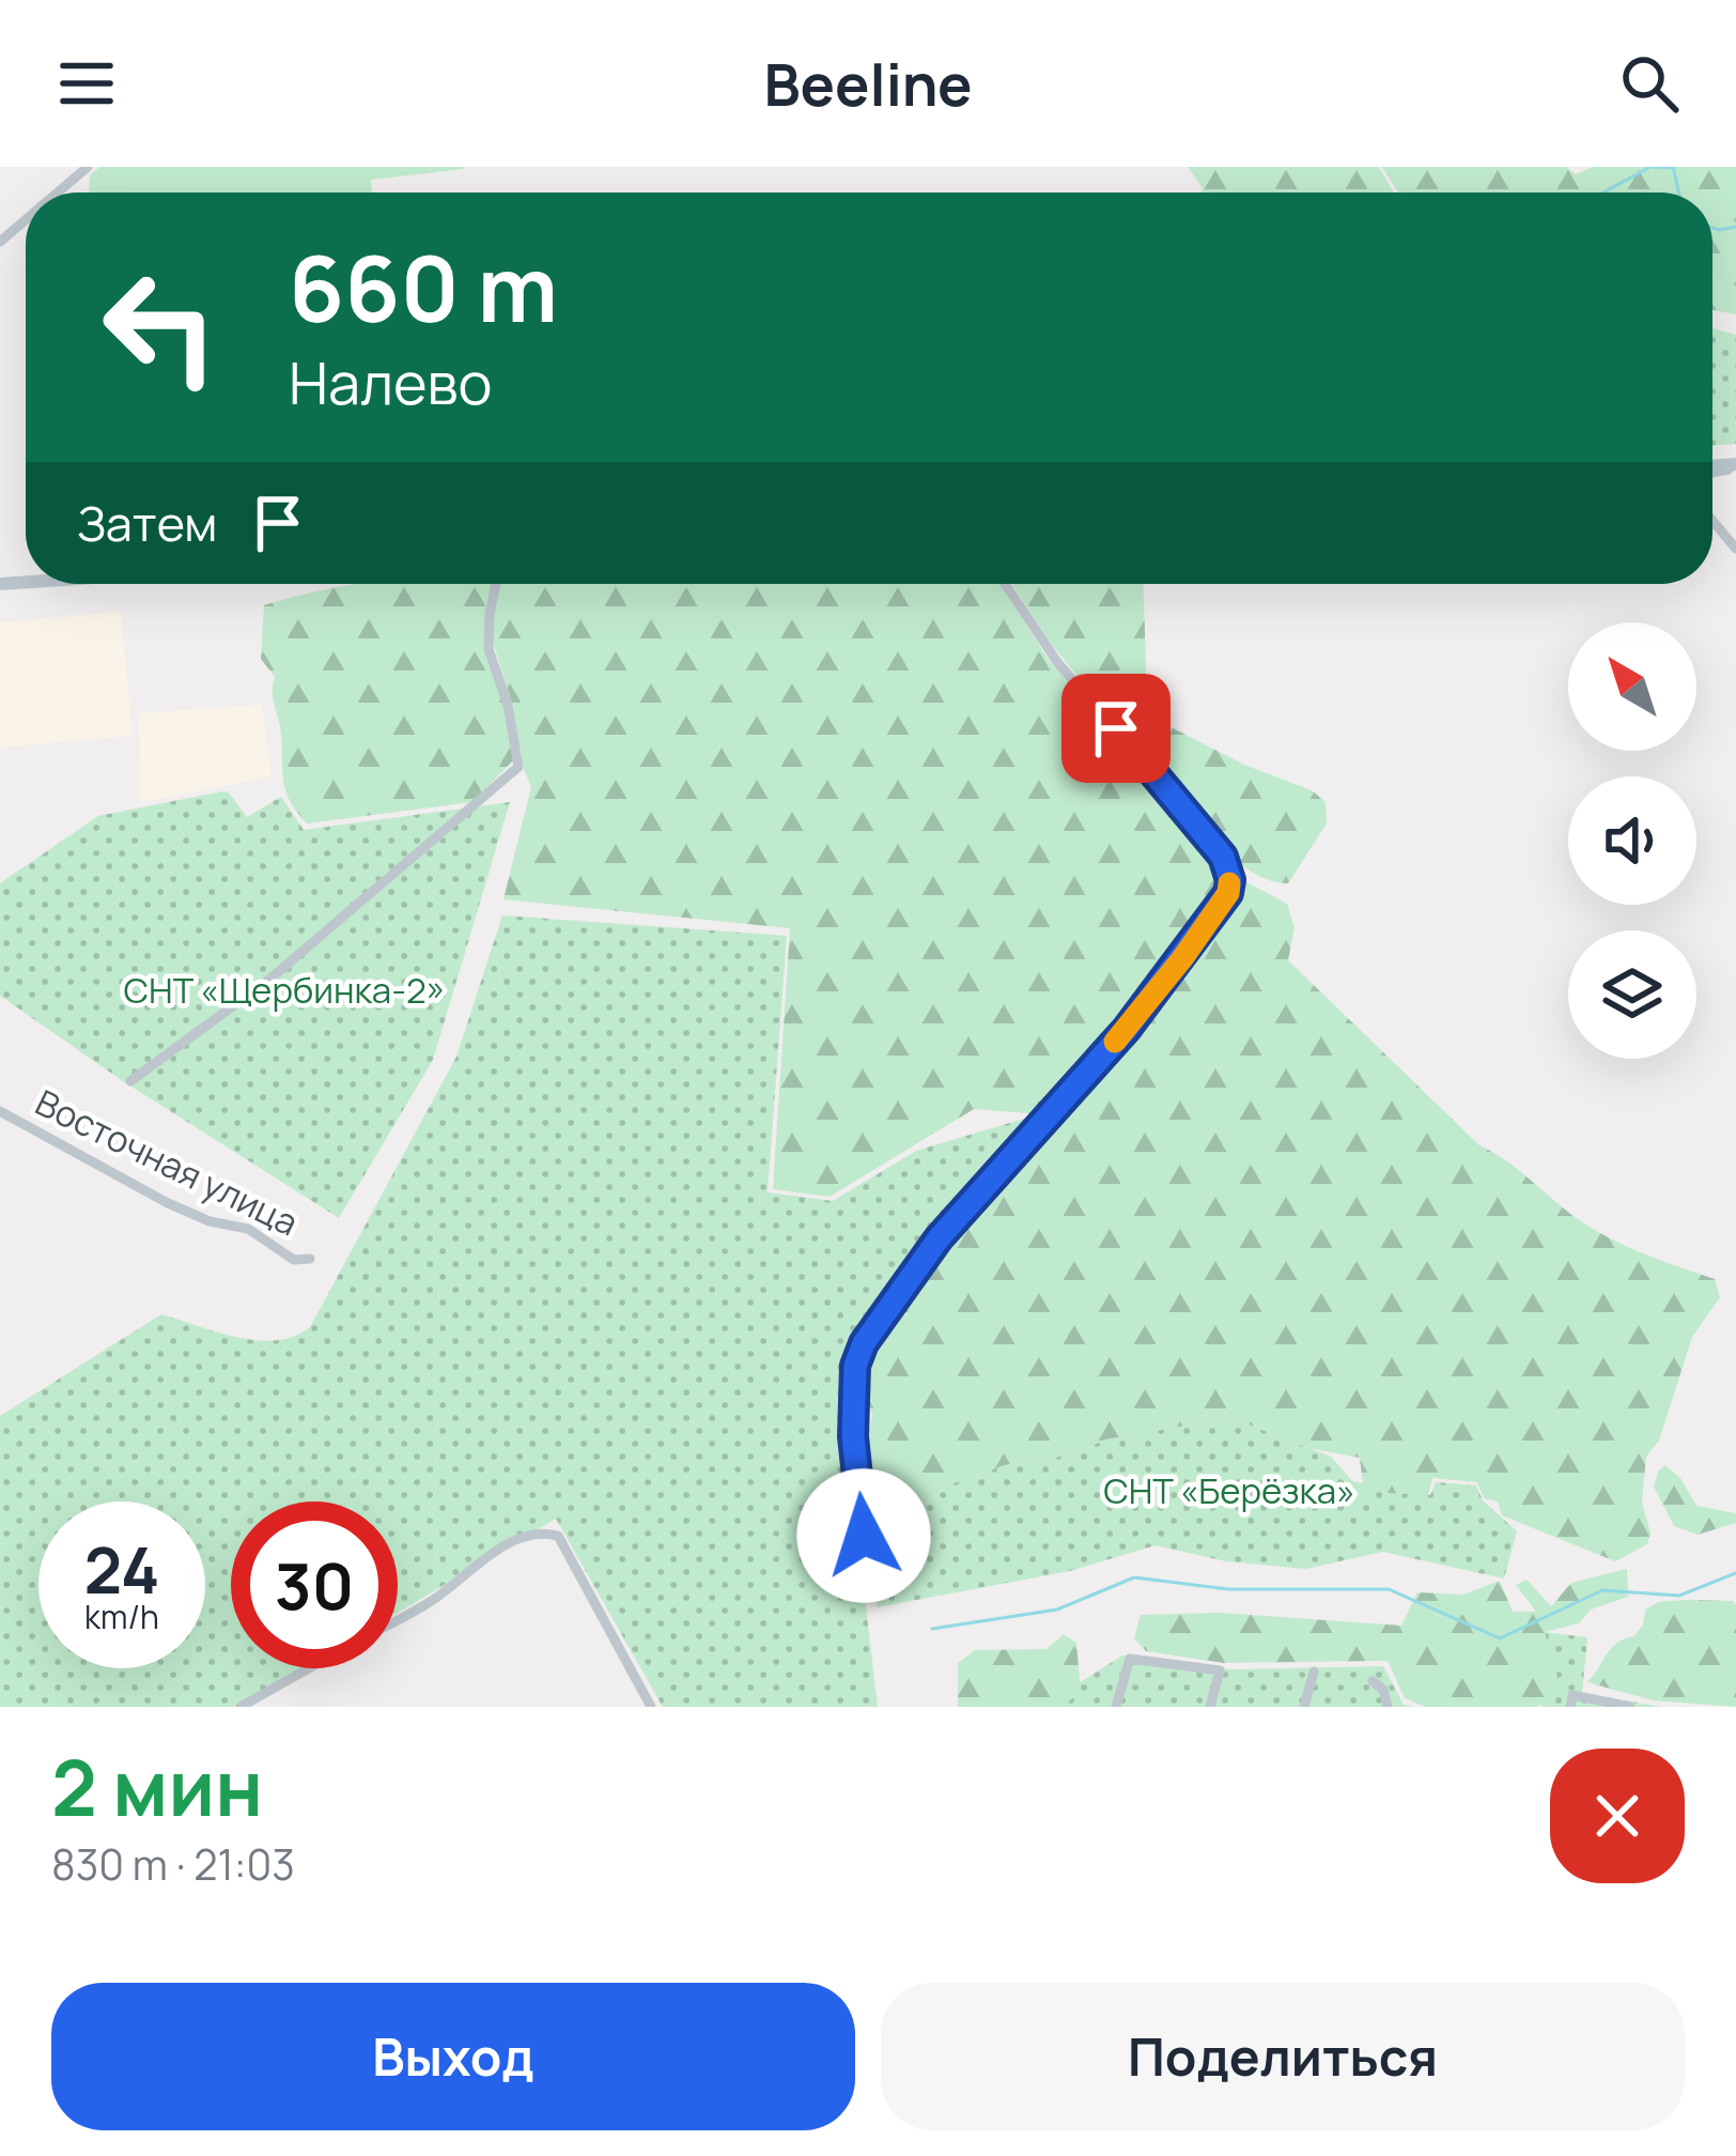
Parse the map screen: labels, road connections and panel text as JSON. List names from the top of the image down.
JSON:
{
  "streets": {
    "street": ["Восточная улица"]
  },
  "parks": ["СНТ «Щербинка-2»", "СНТ «Берёзка»"],
  "north": "top left",
  "page": {
    "header": "Beeline",
    "turn": ["660 m", "Налево"],
    "then": "Затем",
    "speed": "24 km/h",
    "limit": "30",
    "heading": ["2 мин", "830 m · 21:03"],
    "buttons": ["Выход", "Поделиться"]
  }
}
